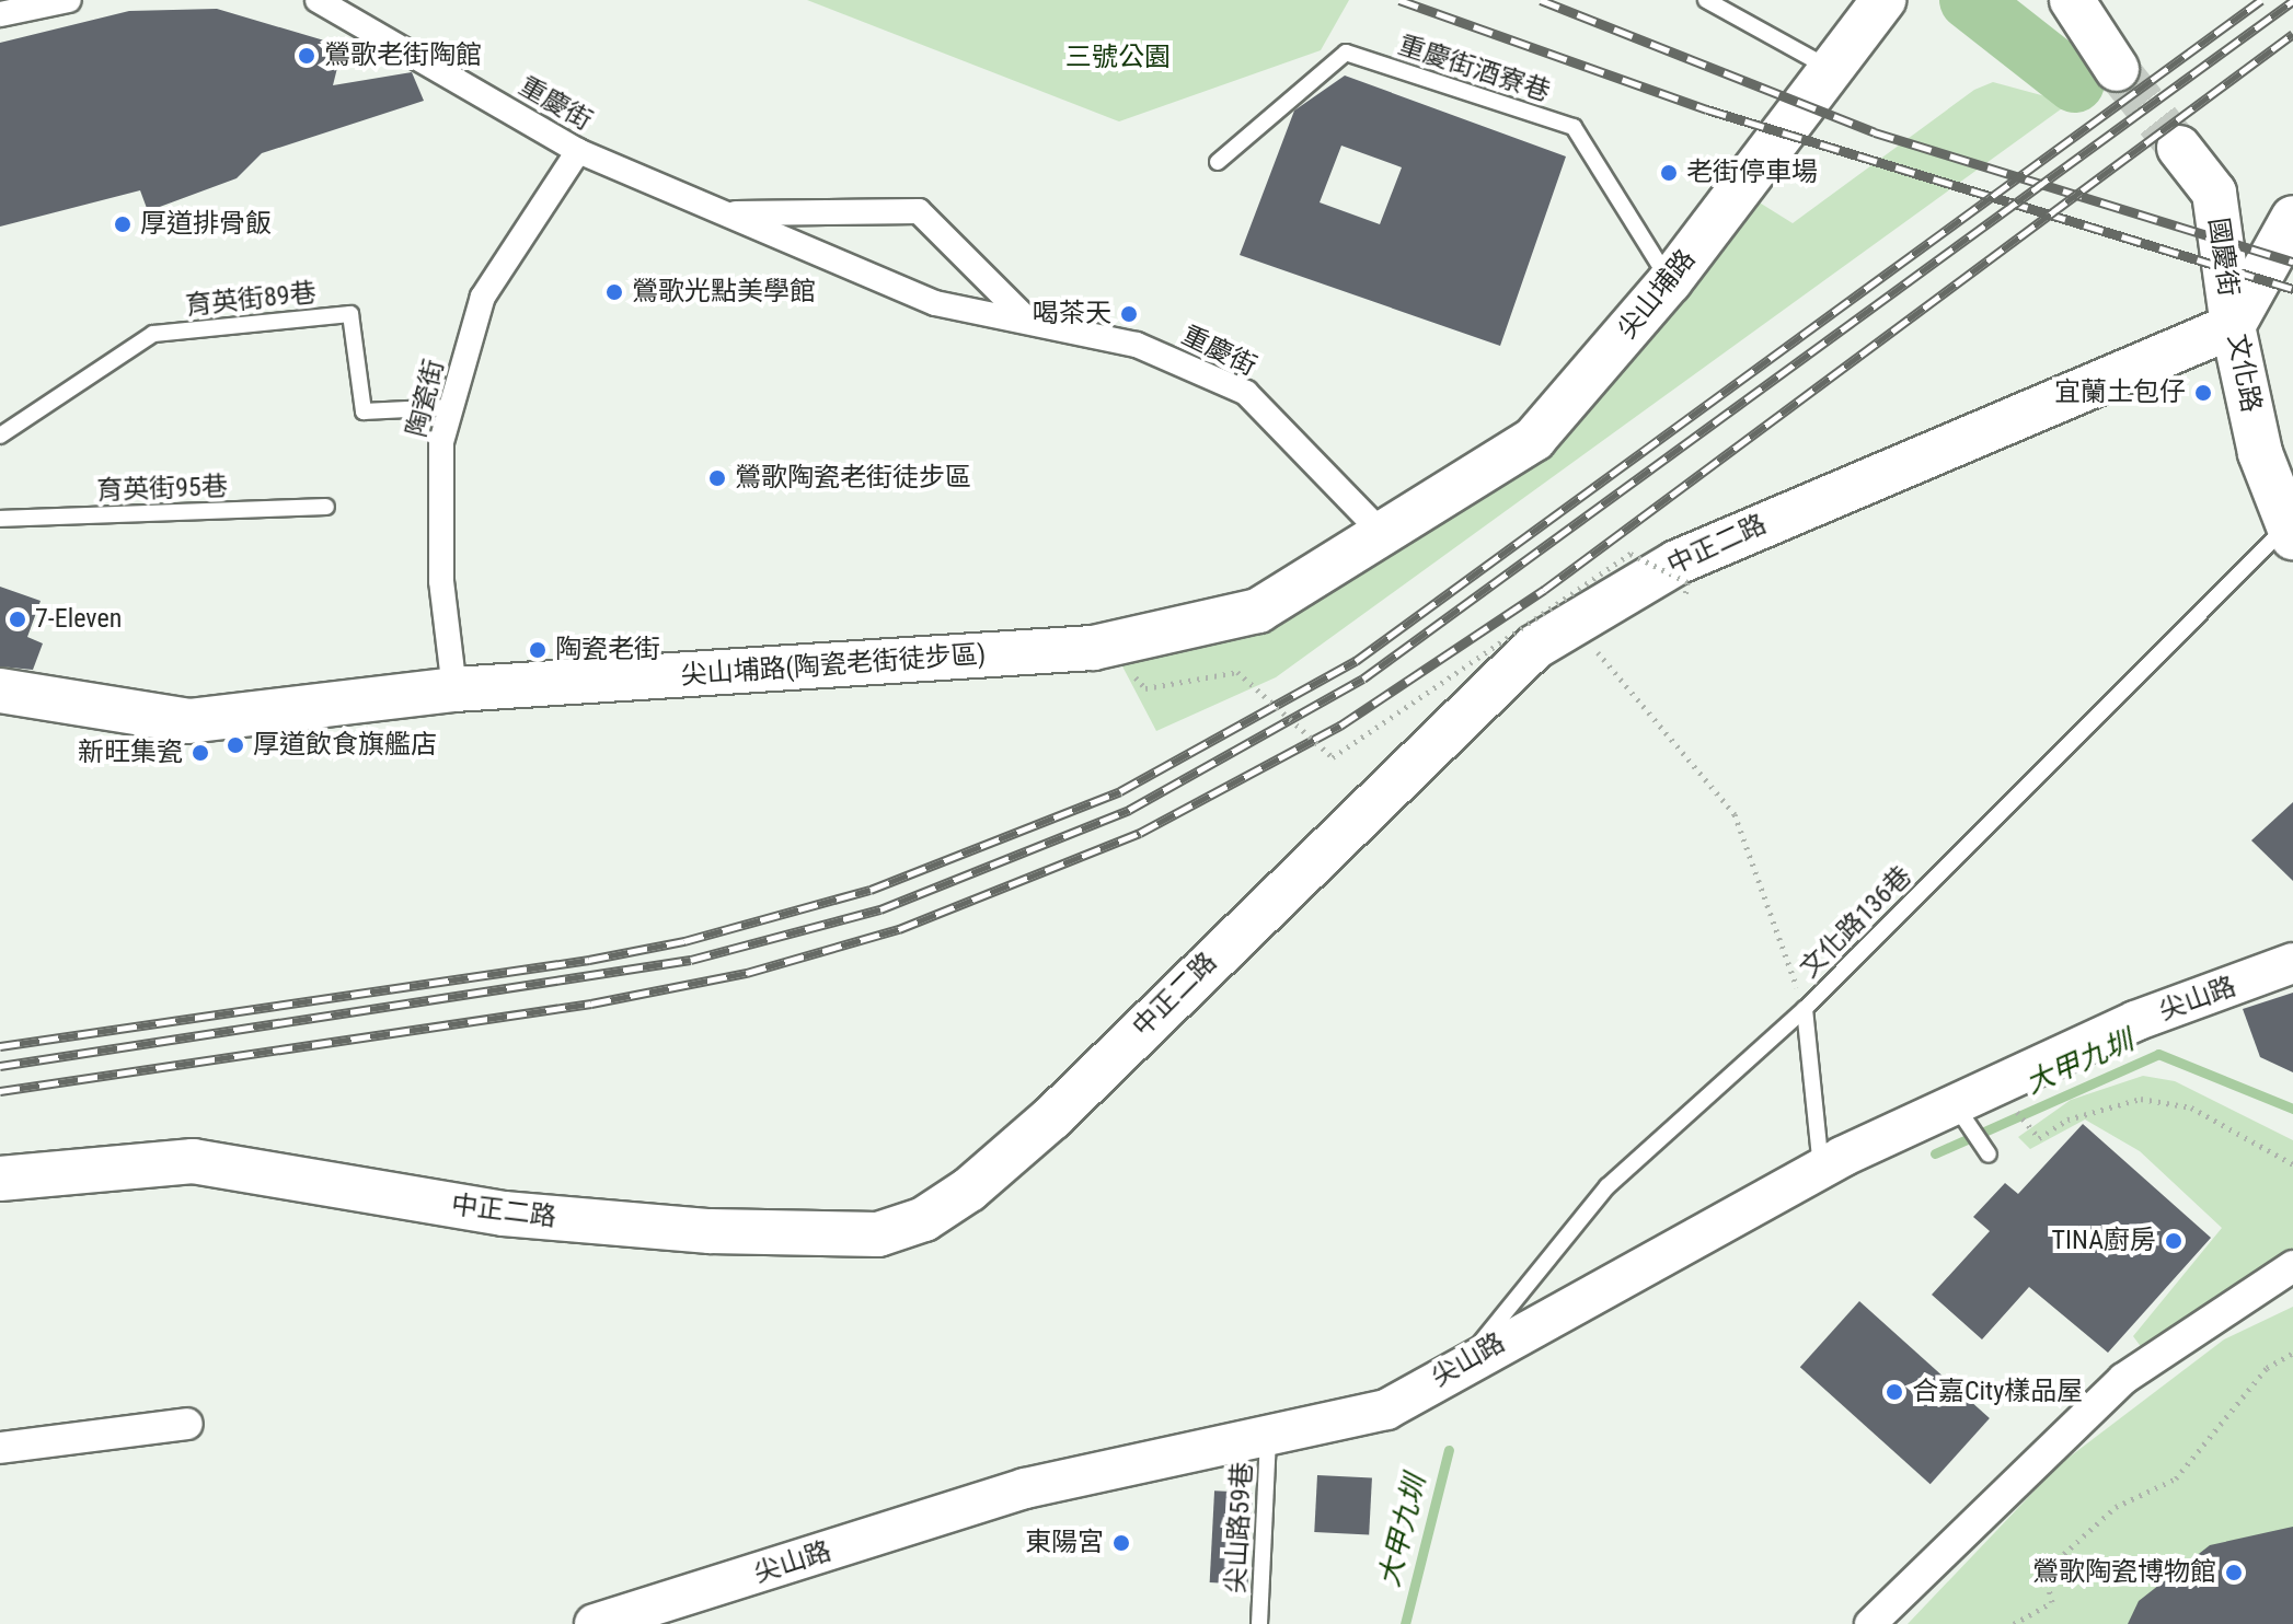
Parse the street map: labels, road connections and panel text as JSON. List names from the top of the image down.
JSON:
{
  "streets": {
    "main road": [
      "國慶街",
      "尖山埔路",
      "文化路",
      "中正二路",
      "尖山埔路(陶瓷老街徒步區)"
    ],
    "street": ["重慶街", "陶瓷街", "尖山路"],
    "lane": [
      "重慶街酒寮巷",
      "育英街89巷",
      "育英街95巷",
      "文化路136巷",
      "尖山路59巷"
    ]
  },
  "crossings": [
    ["重慶街酒寮巷", "尖山埔路"],
    ["重慶街", "尖山埔路"],
    ["重慶街", "陶瓷街"],
    ["重慶街", "尖山埔路(陶瓷老街徒步區)"],
    ["國慶街", "文化路"],
    ["國慶街", "中正二路"],
    ["尖山埔路", "尖山埔路(陶瓷老街徒步區)"],
    ["育英街89巷", "陶瓷街"],
    ["文化路", "中正二路"],
    ["文化路", "文化路136巷"],
    ["陶瓷街", "尖山埔路(陶瓷老街徒步區)"],
    ["文化路136巷", "尖山路"],
    ["尖山路", "尖山路59巷"]
  ],
  "water": ["大甲九圳"],
  "parks": ["三號公園"],
  "places": [
    "鶯歌老街陶館",
    "老街停車場",
    "厚道排骨飯",
    "鶯歌光點美學館",
    "喝茶天",
    "宜蘭土包仔",
    "鶯歌陶瓷老街徒步區",
    "7-Eleven",
    "陶瓷老街",
    "厚道飲食旗艦店",
    "新旺集瓷",
    "TINA廚房",
    "合嘉City樣品屋",
    "東陽宮",
    "鶯歌陶瓷博物館"
  ]
}
